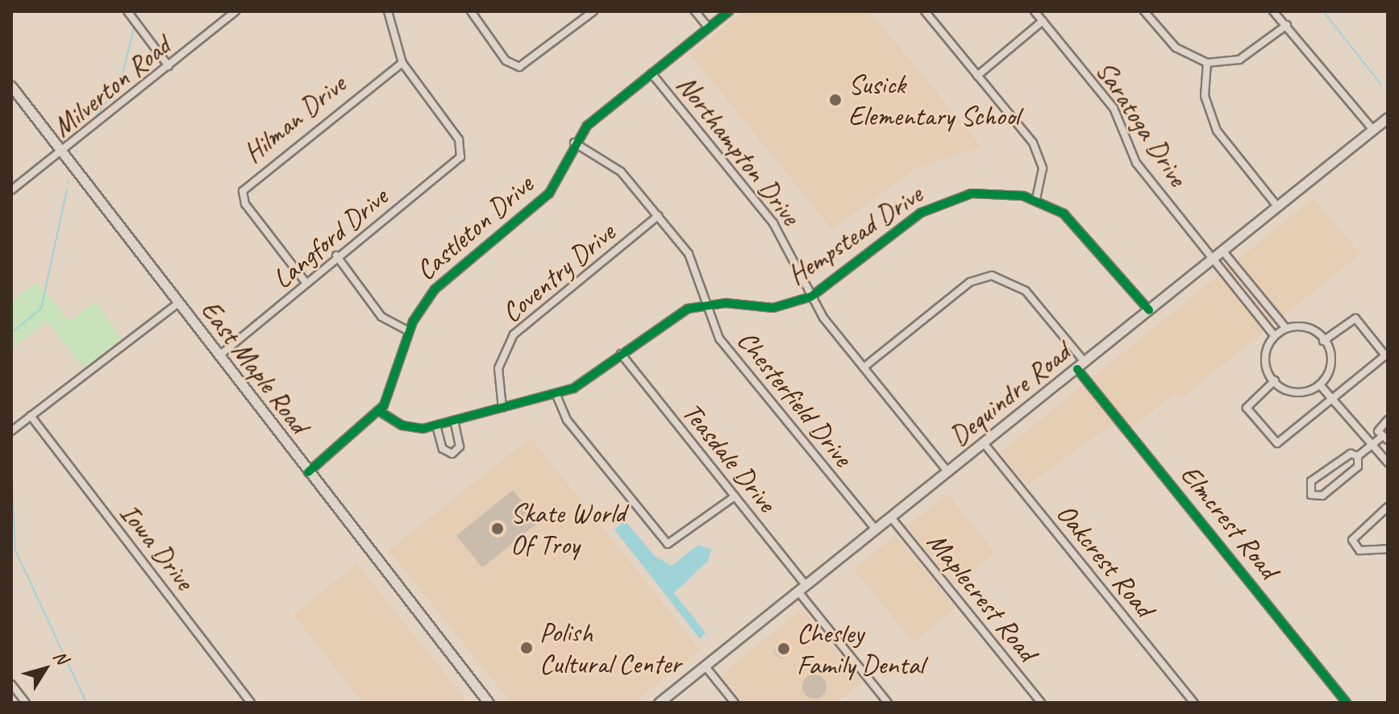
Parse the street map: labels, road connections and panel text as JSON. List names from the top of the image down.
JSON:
{
  "streets": {
    "main road": ["East Maple Road", "Dequindre Road"],
    "street": [
      "Milverton Road",
      "Hilman Drive",
      "Saratoga Drive",
      "Northampton Drive",
      "Castleton Drive",
      "Hempstead Drive",
      "Langford Drive",
      "Coventry Drive",
      "Chesterfield Drive",
      "Teasdale Drive",
      "Elmcrest Road",
      "Iowa Drive",
      "Oakcrest Road",
      "Maplecrest Road"
    ]
  },
  "crossings": [
    ["Milverton Road", "East Maple Road"],
    ["Hilman Drive", "Langford Drive"],
    ["Saratoga Drive", "Dequindre Road"],
    ["Northampton Drive", "Castleton Drive"],
    ["Northampton Drive", "Hempstead Drive"],
    ["Northampton Drive", "Dequindre Road"],
    ["Northampton Drive", "Elmcrest Road"],
    ["Castleton Drive", "Hempstead Drive"],
    ["Castleton Drive", "East Maple Road"],
    ["Castleton Drive", "Chesterfield Drive"],
    ["Hempstead Drive", "Coventry Drive"],
    ["Hempstead Drive", "Dequindre Road"],
    ["Hempstead Drive", "Chesterfield Drive"],
    ["Hempstead Drive", "Teasdale Drive"],
    ["Langford Drive", "East Maple Road"],
    ["Coventry Drive", "Chesterfield Drive"],
    ["Dequindre Road", "Chesterfield Drive"],
    ["Dequindre Road", "Teasdale Drive"],
    ["Dequindre Road", "Elmcrest Road"],
    ["Dequindre Road", "Oakcrest Road"],
    ["Dequindre Road", "Maplecrest Road"]
  ],
  "places": [
    "Susick Elementary School",
    "Skate World Of Troy",
    "Polish Cultural Center",
    "Chesley Family Dental"
  ],
  "north": "top right"
}
